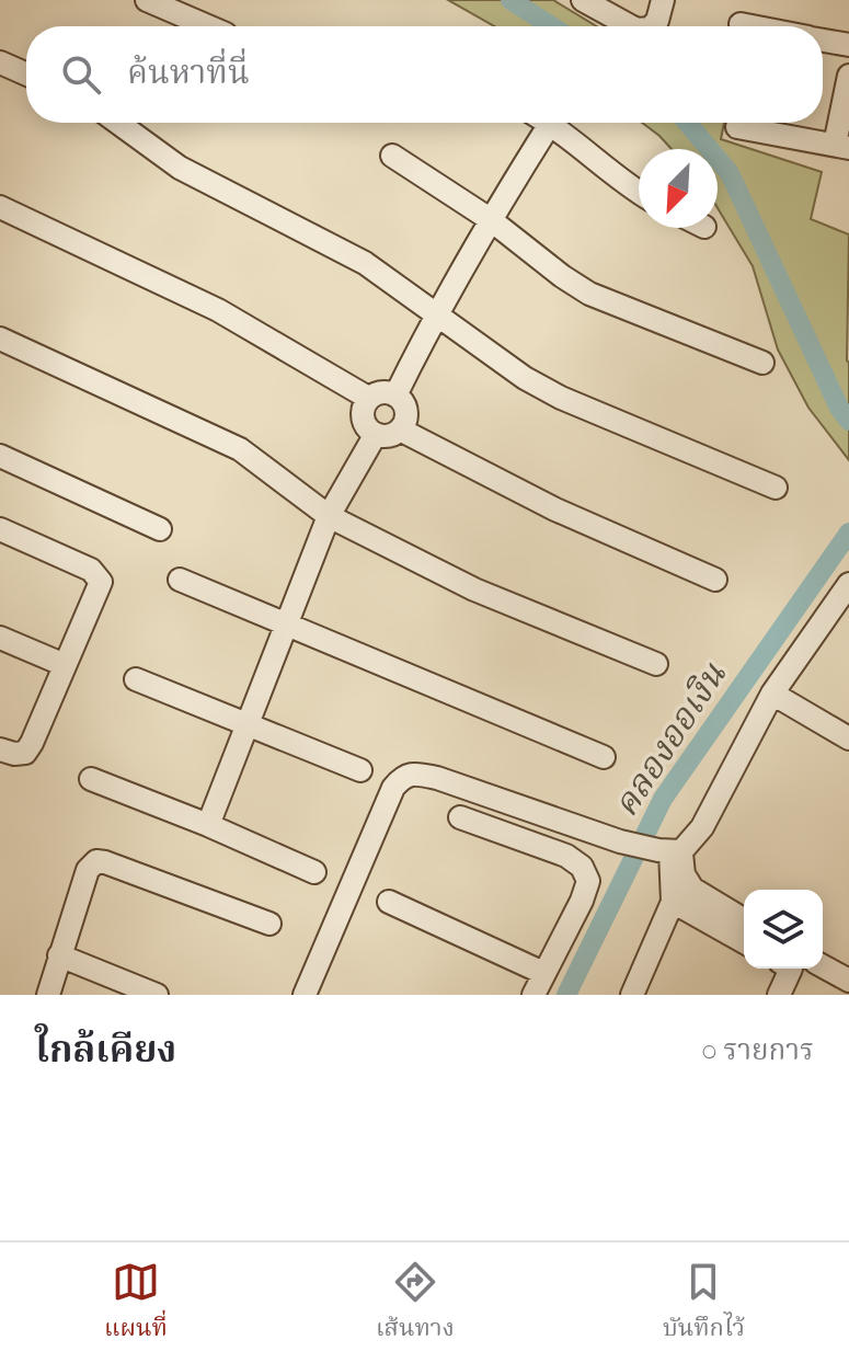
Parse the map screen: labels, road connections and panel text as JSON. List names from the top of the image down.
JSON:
{
  "water": ["คลองออเงิน"],
  "north": "bottom left",
  "page": {
    "search": "ค้นหาที่นี่",
    "heading": ["ใกล้เคียง", "0 รายการ"],
    "nav": ["แผนที่", "เส้นทาง", "บันทึกไว้"]
  }
}
